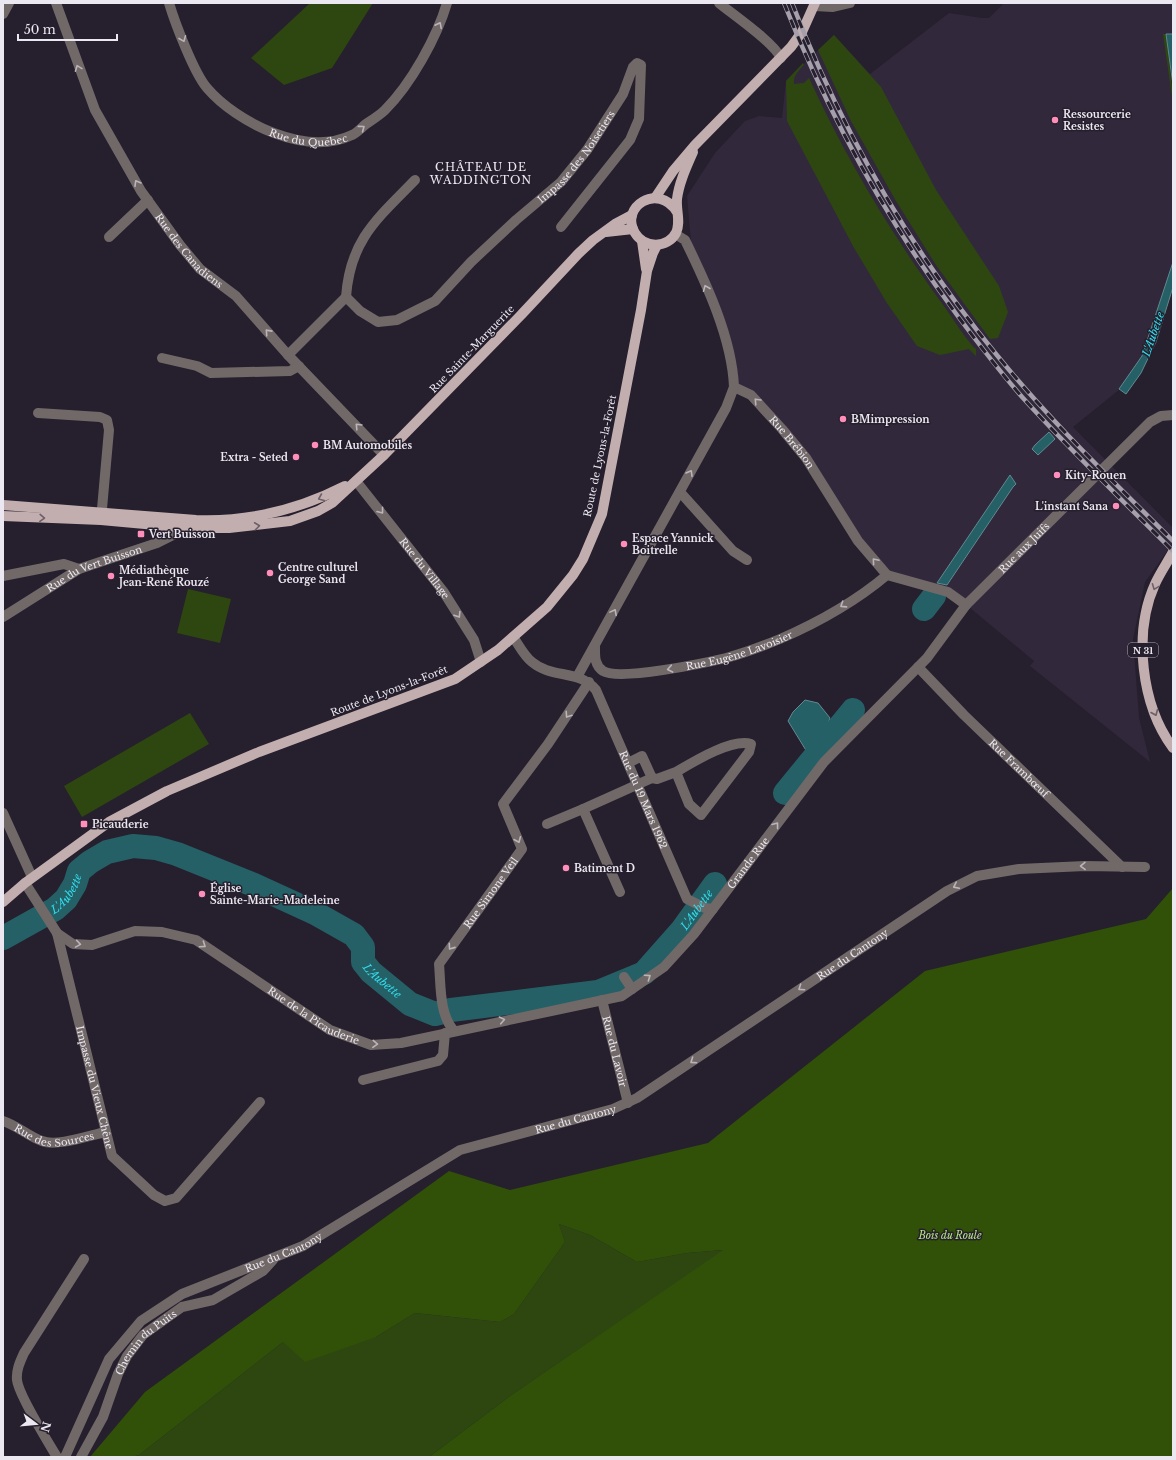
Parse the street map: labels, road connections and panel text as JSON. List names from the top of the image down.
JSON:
{
  "streets": {
    "main road": ["Rue Sainte-Marguerite", "Route de Lyons-la-Forêt", "N 31"],
    "street": [
      "Rue du Québec",
      "Impasse des Noisetiers",
      "Rue des Canadiens",
      "Rue Brébion",
      "Rue aux Juifs",
      "Rue du Village",
      "Rue du Vert Buisson",
      "Rue Eugène Lavoisier",
      "Rue Frambœuf",
      "Rue du 19 Mars 1962",
      "Grande Rue",
      "Rue Simone Veil",
      "Rue du Cantony",
      "Rue de la Picauderie",
      "Rue du Lavoir",
      "Impasse du Vieux Chêne",
      "Rue des Sources",
      "Chemin du Puits"
    ]
  },
  "crossings": [
    ["Rue des Canadiens", "Rue Sainte-Marguerite"],
    ["Rue Sainte-Marguerite", "Route de Lyons-la-Forêt"],
    ["Rue Sainte-Marguerite", "Rue du Village"],
    ["Rue Sainte-Marguerite", "Rue du Vert Buisson"],
    ["Rue Brébion", "Rue Eugène Lavoisier"],
    ["Route de Lyons-la-Forêt", "Rue du Village"],
    ["Route de Lyons-la-Forêt", "Rue de la Picauderie"],
    ["Rue aux Juifs", "Rue Frambœuf"],
    ["Rue aux Juifs", "Grande Rue"],
    ["Rue Frambœuf", "Grande Rue"],
    ["Rue Frambœuf", "Rue du Cantony"],
    ["Rue du 19 Mars 1962", "Grande Rue"],
    ["Rue du 19 Mars 1962", "Rue Simone Veil"],
    ["Grande Rue", "Rue de la Picauderie"],
    ["Grande Rue", "Rue du Lavoir"],
    ["Rue Simone Veil", "Rue de la Picauderie"],
    ["Rue du Cantony", "Rue du Lavoir"],
    ["Rue du Cantony", "Chemin du Puits"],
    ["Rue de la Picauderie", "Rue du Lavoir"],
    ["Rue de la Picauderie", "Impasse du Vieux Chêne"],
    ["Impasse du Vieux Chêne", "Rue des Sources"]
  ],
  "one_way": [
    "Rue des Canadiens",
    "Rue Brébion",
    "Rue du Village",
    "Rue Eugène Lavoisier",
    "Grande Rue",
    "Rue Simone Veil",
    "Rue du Cantony",
    "Rue de la Picauderie"
  ],
  "districts": ["CHÂTEAU DE WADDINGTON"],
  "water": ["L'Aubette"],
  "parks": ["Bois du Roule"],
  "places": {
    "other": [
      "Ressourcerie Resistes",
      "BMimpression",
      "BM Automobiles",
      "Extra - Seted",
      "Kity-Rouen",
      "L'instant Sana",
      "Espace Yannick Boitrelle",
      "Centre culturel George Sand",
      "Médiathèque Jean-René Rouzé",
      "Batiment D",
      "Église Sainte-Marie-Madeleine"
    ],
    "transit": ["Vert Buisson", "Picauderie"]
  },
  "scale_bar": "50 m",
  "north": "right"
}
